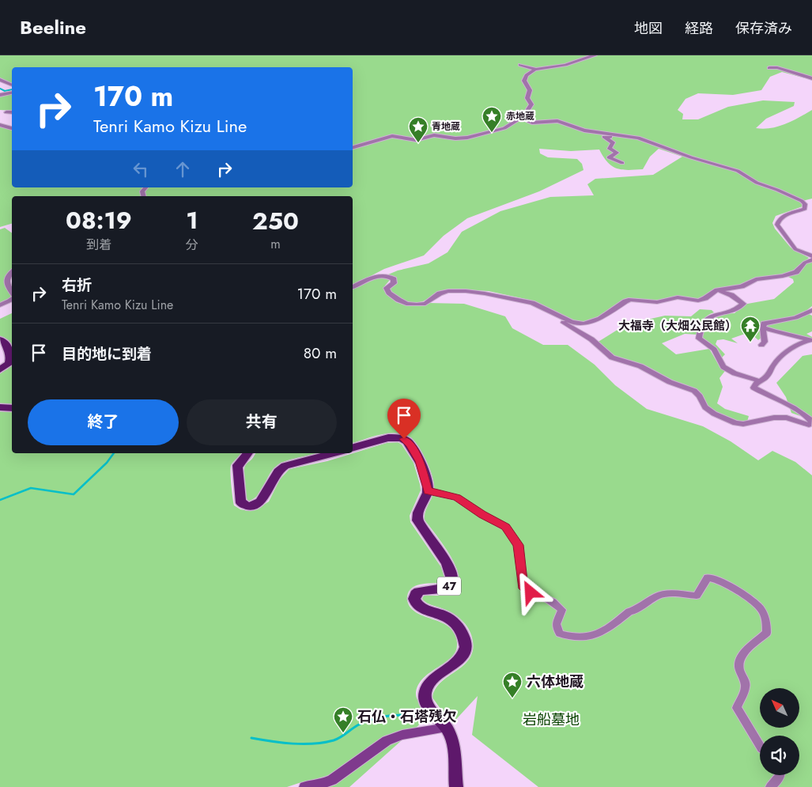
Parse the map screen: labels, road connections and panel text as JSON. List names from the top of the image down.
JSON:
{
  "streets": {
    "main road": ["47"]
  },
  "parks": ["岩船墓地"],
  "places": {
    "place": [
      "赤地蔵",
      "青地蔵",
      "六体地蔵",
      "石仏・石塔残欠"
    ],
    "temple": ["大福寺（大畑公民館）"]
  },
  "north": "top left",
  "page": {
    "header": "Beeline",
    "nav": ["地図", "経路", "保存済み"],
    "turn": ["170 m", "Tenri Kamo Kizu Line"],
    "eta": [
      "08:19",
      "到着",
      "1",
      "分",
      "250",
      "m"
    ],
    "list": [
      {
        "name": "右折",
        "note": "Tenri Kamo Kizu Line",
        "value": "170 m"
      },
      {
        "name": "目的地に到着",
        "value": "80 m"
      }
    ],
    "buttons": ["終了", "共有"]
  }
}
